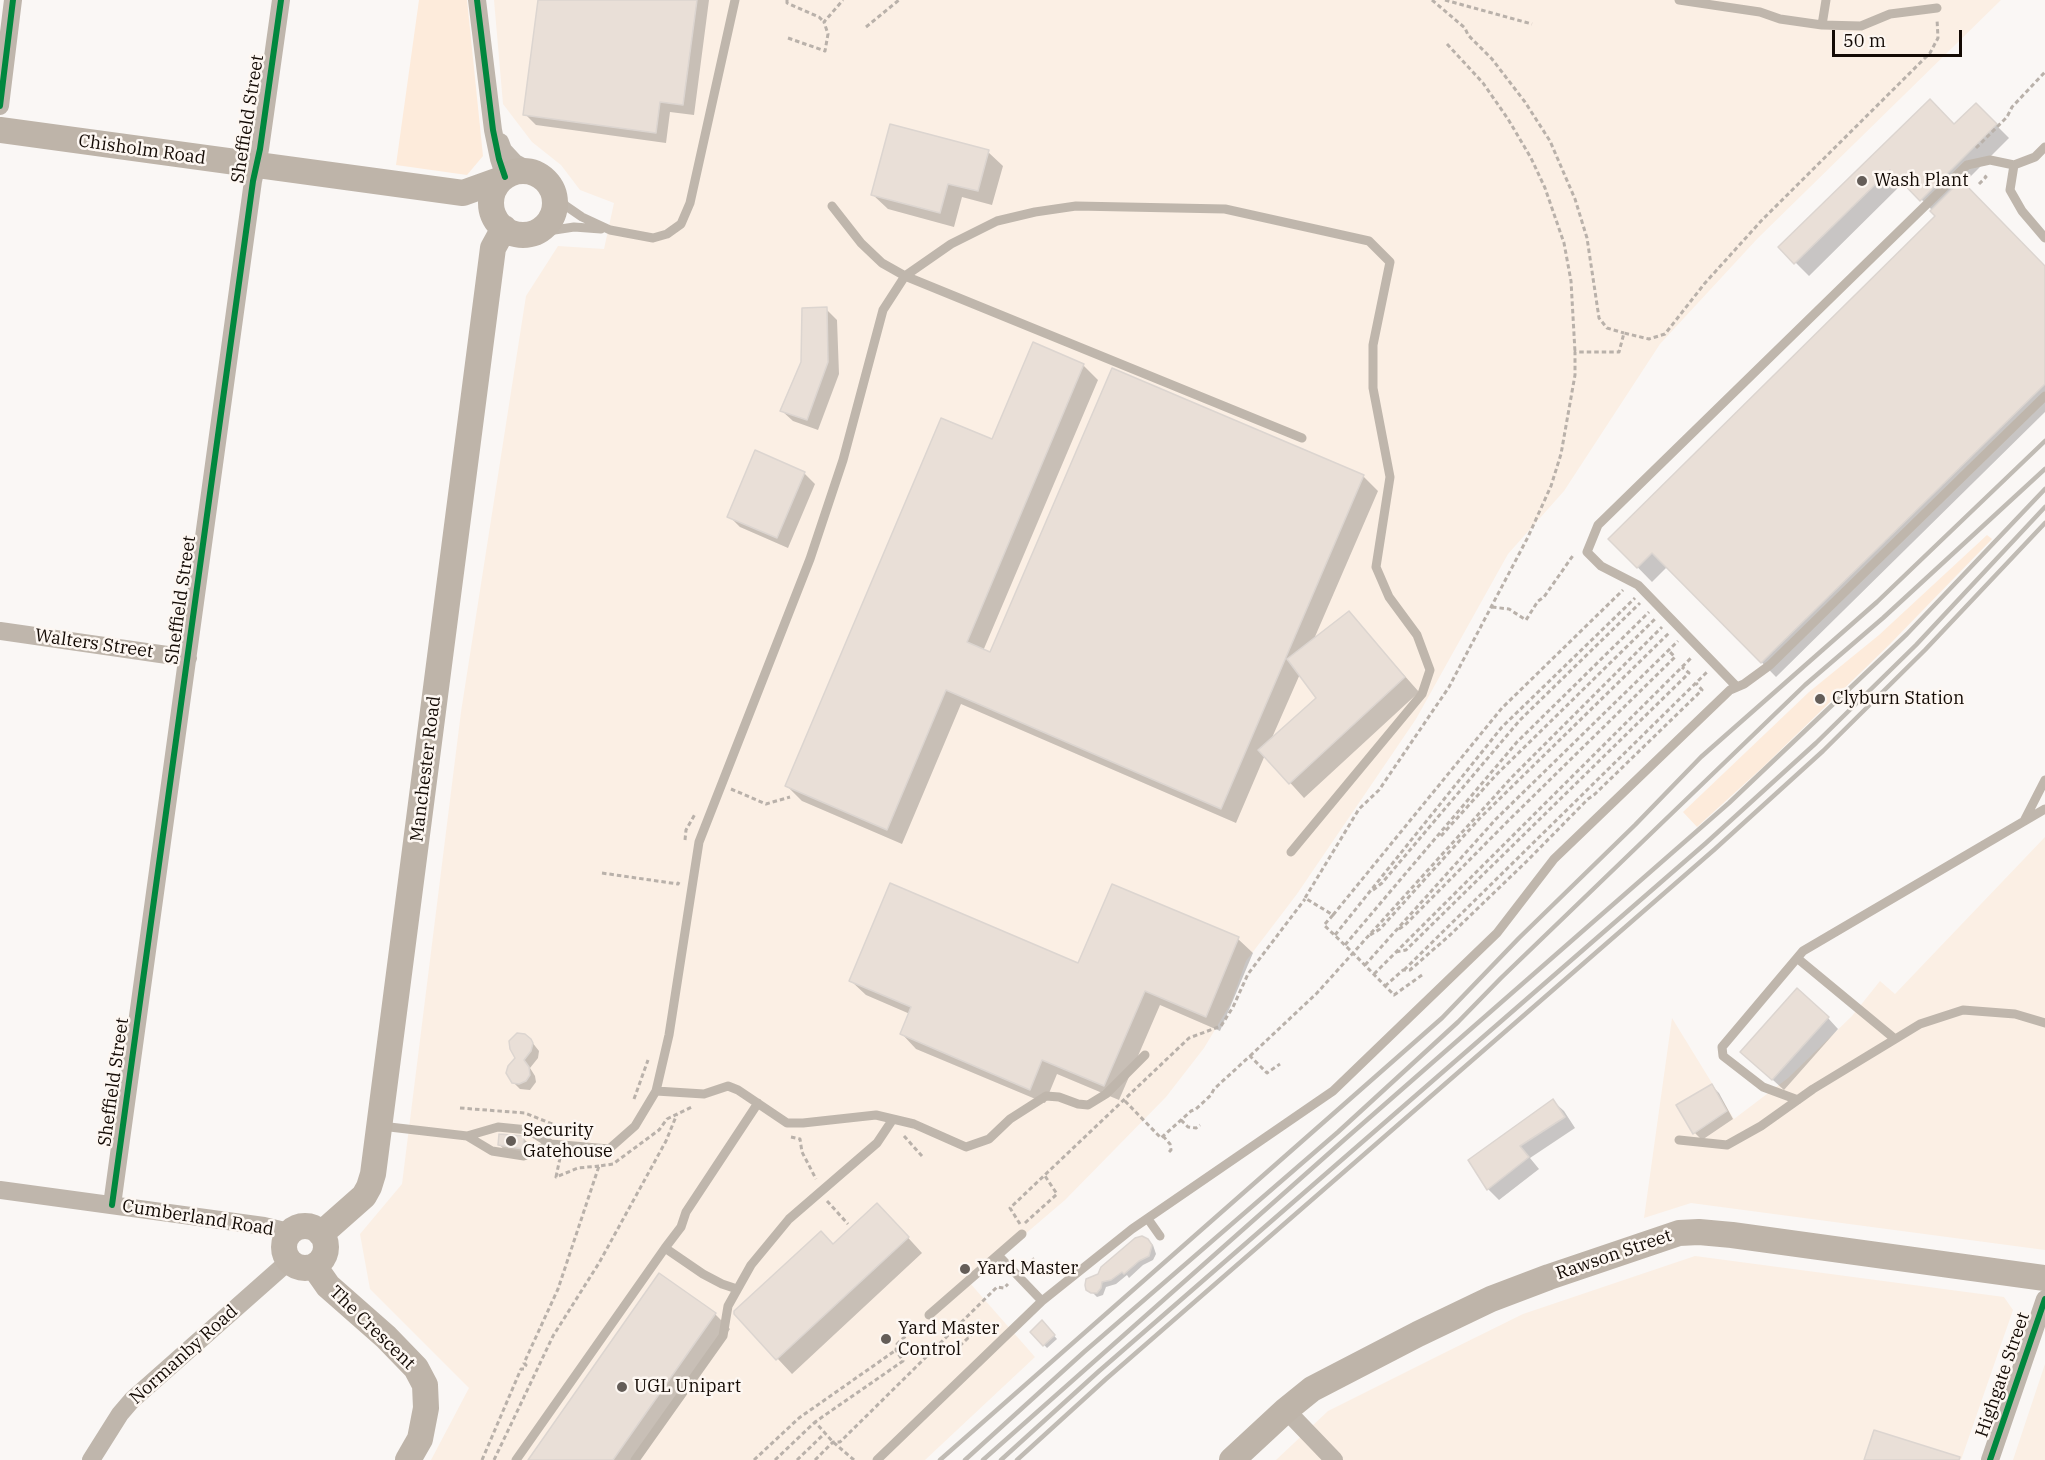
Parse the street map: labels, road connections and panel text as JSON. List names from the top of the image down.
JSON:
{
  "streets": {
    "main road": [
      "Chisholm Road",
      "Manchester Road",
      "Rawson Street",
      "The Crescent"
    ],
    "street": [
      "Sheffield Street",
      "Walters Street",
      "Cumberland Road",
      "Normanby Road",
      "Highgate Street"
    ]
  },
  "crossings": [
    ["Sheffield Street", "Chisholm Road"],
    ["Sheffield Street", "Walters Street"],
    ["Sheffield Street", "Cumberland Road"],
    ["Chisholm Road", "Manchester Road"],
    ["Manchester Road", "Cumberland Road"],
    ["Manchester Road", "The Crescent"],
    ["Manchester Road", "Normanby Road"],
    ["Cumberland Road", "The Crescent"],
    ["Cumberland Road", "Normanby Road"],
    ["The Crescent", "Normanby Road"]
  ],
  "places": [
    "Wash Plant",
    "Clyburn Station",
    "Security Gatehouse",
    "Yard Master",
    "Yard Master Control",
    "UGL Unipart"
  ],
  "scale_bar": "50 m"
}
